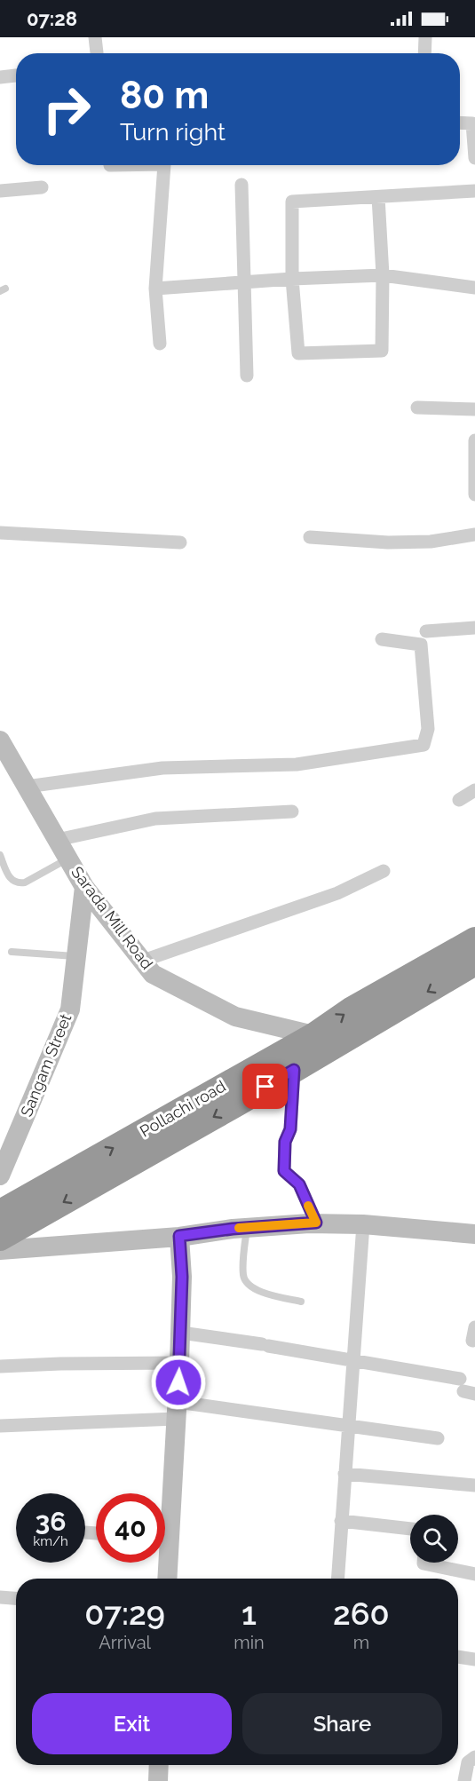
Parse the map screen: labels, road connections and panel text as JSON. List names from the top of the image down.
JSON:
{
  "streets": {
    "highway": ["Pollachi road"],
    "main road": ["Sarada Mill Road", "Sangam Street"]
  },
  "crossings": [
    ["Sarada Mill Road", "Sangam Street"],
    ["Sarada Mill Road", "Pollachi road"]
  ],
  "page": {
    "status": "07:28",
    "turn": ["80 m", "Turn right"],
    "speed": "36 km/h",
    "limit": "40",
    "eta": [
      "07:29",
      "Arrival",
      "1",
      "min",
      "260",
      "m"
    ],
    "buttons": ["Exit", "Share"]
  }
}
